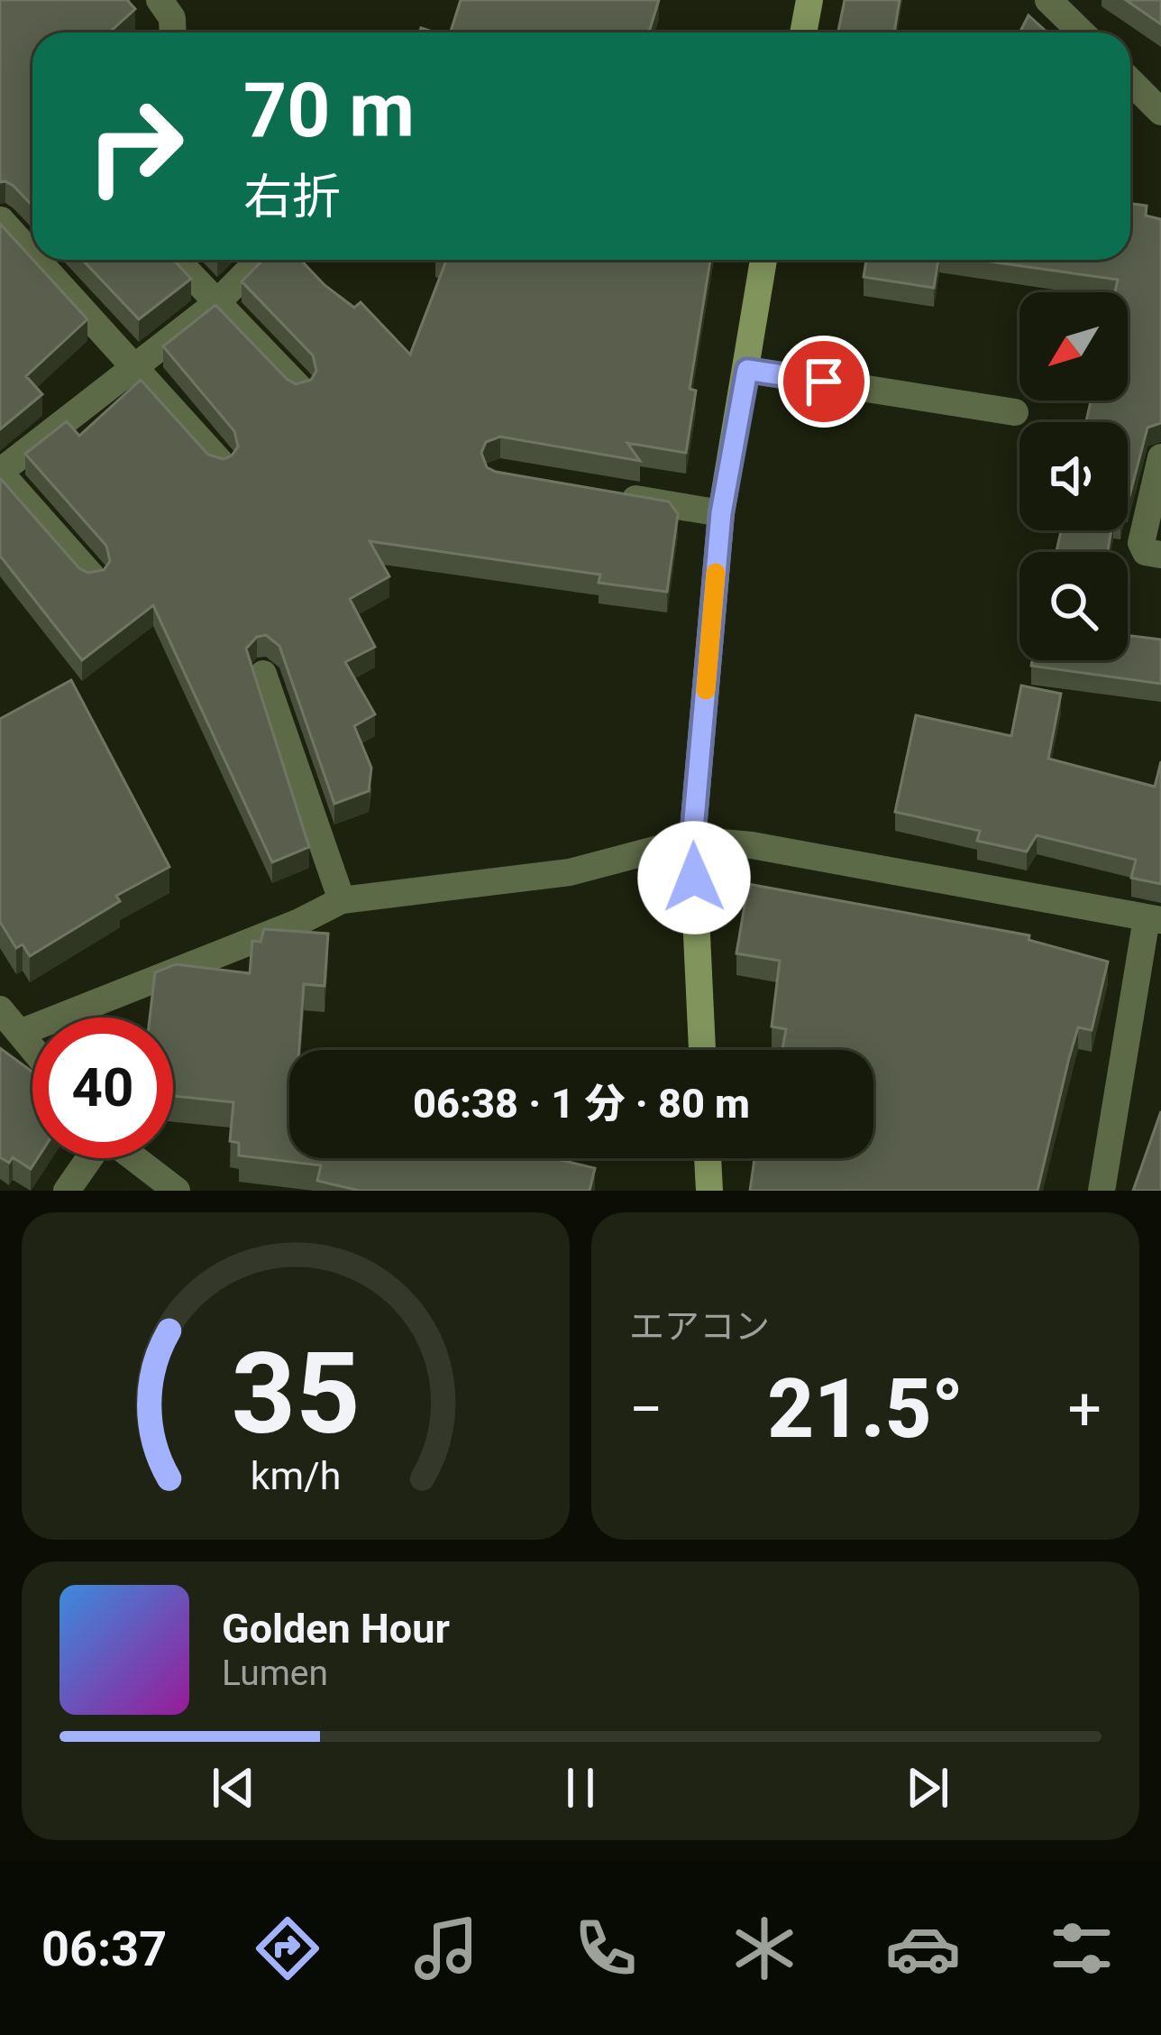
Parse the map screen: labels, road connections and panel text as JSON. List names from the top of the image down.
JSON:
{
  "north": "bottom left",
  "page": {
    "turn": ["70 m", "右折"],
    "limit": "40",
    "trip": "06:38 · 1 分 · 80 m",
    "tile": "エアコン",
    "heat": ["−", "21.5°", "+"],
    "song": ["Golden Hour", "Lumen"],
    "tabs": "06:37",
    "gauge": ["35", "km/h"]
  }
}
